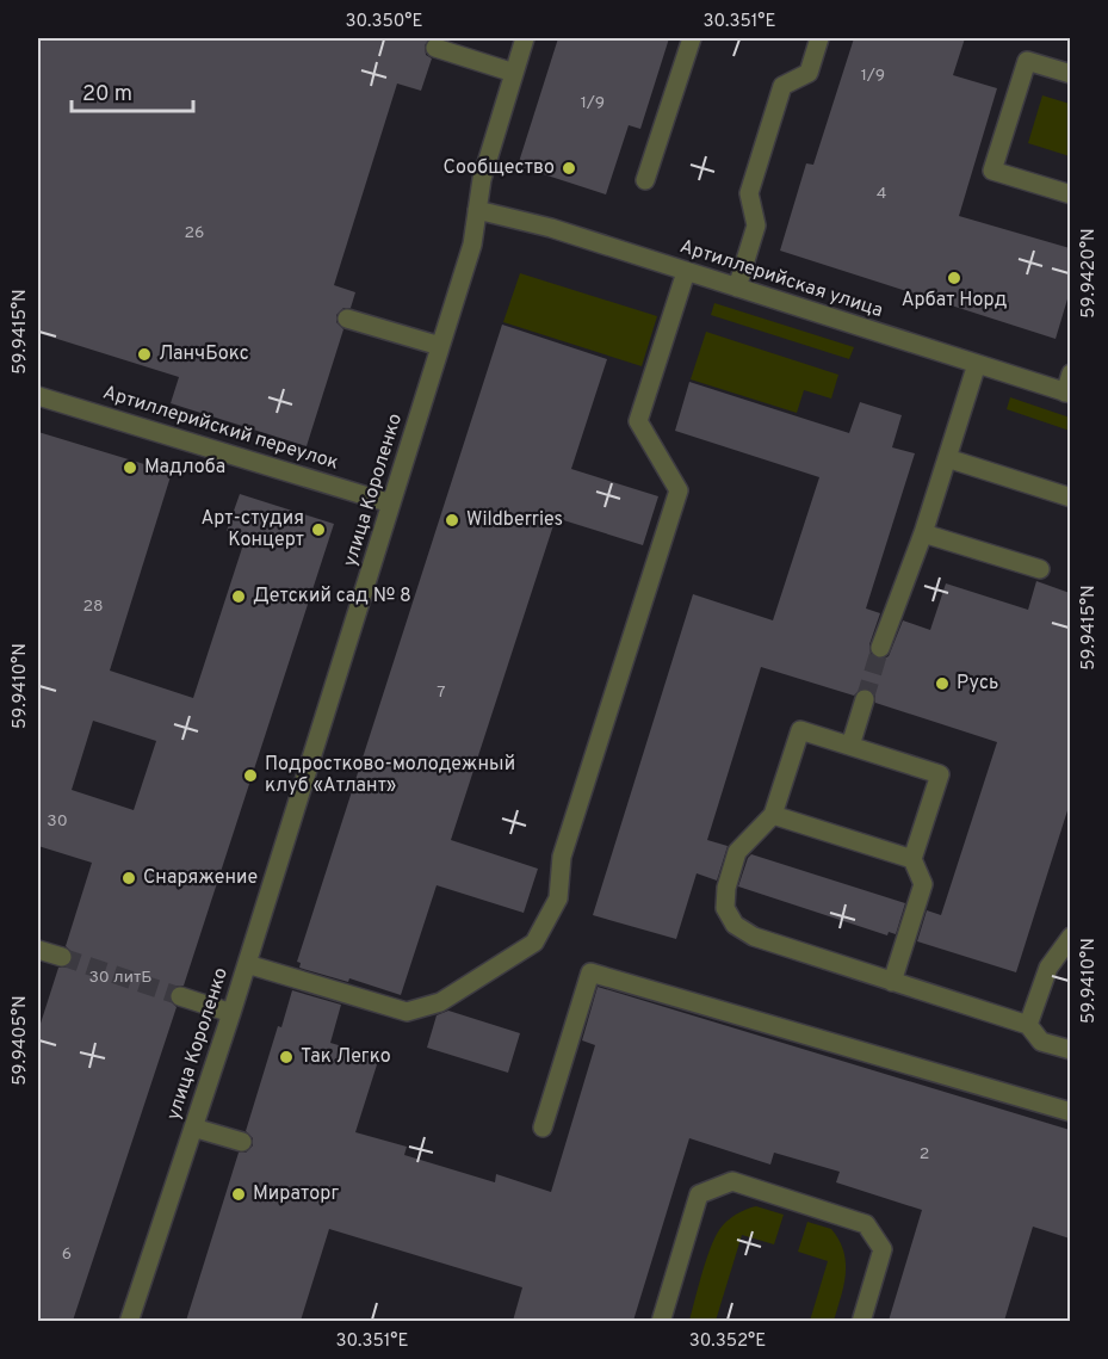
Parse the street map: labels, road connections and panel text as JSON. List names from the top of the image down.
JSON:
{
  "streets": {
    "street": ["Артиллерийская улица", "Артиллерийский переулок", "улица Короленко"]
  },
  "crossings": [
    ["Артиллерийская улица", "улица Короленко"],
    ["Артиллерийский переулок", "улица Короленко"]
  ],
  "places": [
    "Сообщество",
    "Арбат Норд",
    "ЛанчБокс",
    "Мадлоба",
    "Wildberries",
    "Арт-студия Концерт",
    "Детский сад № 8",
    "Русь",
    "Подростково-молодежный клуб «Атлант»",
    "Снаряжение",
    "Так Легко",
    "Мираторг"
  ],
  "house_numbers": [
    "1/9",
    "1/9",
    "4",
    "26",
    "28",
    "7",
    "30",
    "30 литБ",
    "2",
    "6"
  ],
  "scale_bar": "20 m",
  "coordinates": [
    "30.350°E",
    "30.351°E",
    "59.9420°N",
    "59.9415°N",
    "59.9410°N",
    "59.9405°N",
    "30.352°E"
  ]
}
